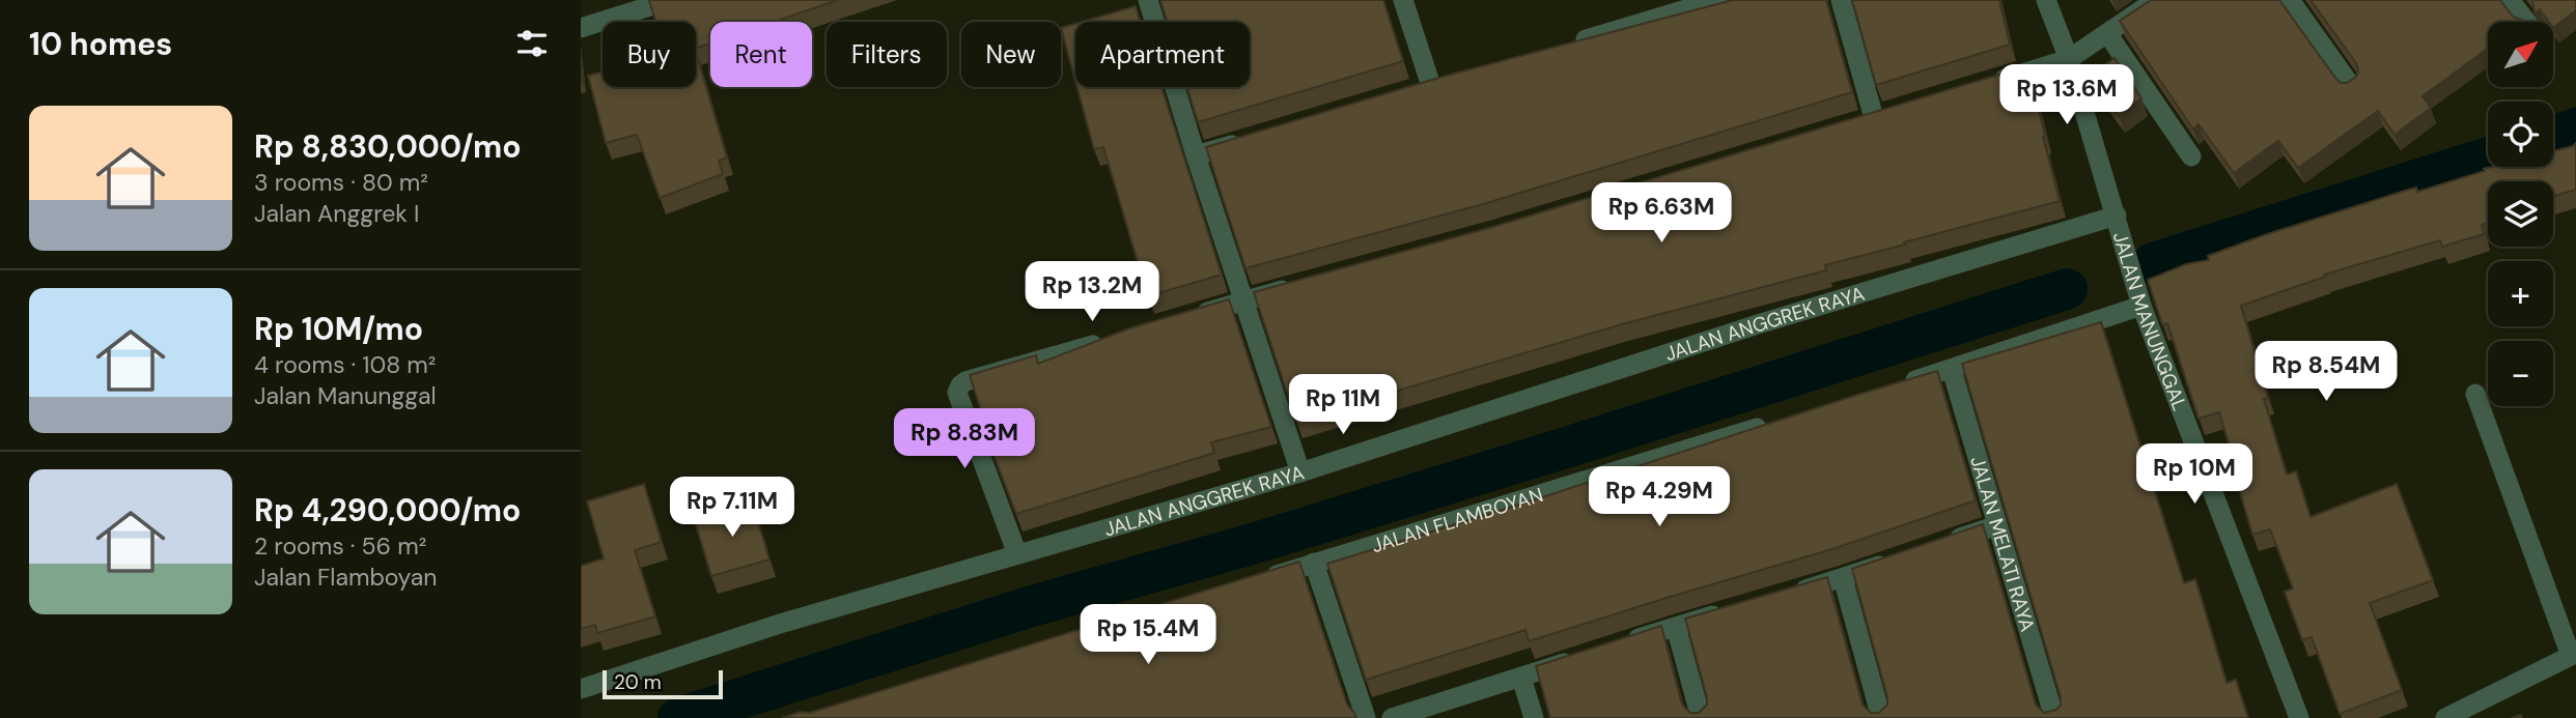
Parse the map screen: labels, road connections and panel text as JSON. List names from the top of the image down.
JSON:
{
  "streets": {
    "street": [
      "JALAN MANUNGGAL",
      "JALAN ANGGREK RAYA",
      "JALAN FLAMBOYAN",
      "JALAN MELATI RAYA"
    ]
  },
  "crossings": [
    ["JALAN MANUNGGAL", "JALAN ANGGREK RAYA"]
  ],
  "scale_bar": "20 m",
  "north": "top right",
  "page": {
    "heading": "10 homes",
    "map_buttons": ["+", "−"],
    "chip": [
      "Buy",
      "Rent",
      "Filters",
      "New",
      "Apartment"
    ],
    "price": [
      "Rp 13.6M",
      "Rp 6.63M",
      "Rp 13.2M",
      "Rp 8.54M",
      "Rp 11M",
      "Rp 8.83M",
      "Rp 10M",
      "Rp 4.29M",
      "Rp 7.11M",
      "Rp 15.4M"
    ],
    "list": [
      {
        "name": "Rp 8,830,000/mo",
        "note": "3 rooms · 80 m² · Jalan Anggrek I"
      },
      {
        "name": "Rp 10M/mo",
        "note": "4 rooms · 108 m² · Jalan Manunggal"
      },
      {
        "name": "Rp 4,290,000/mo",
        "note": "2 rooms · 56 m² · Jalan Flamboyan"
      }
    ],
    "scale": "20 m"
  }
}
